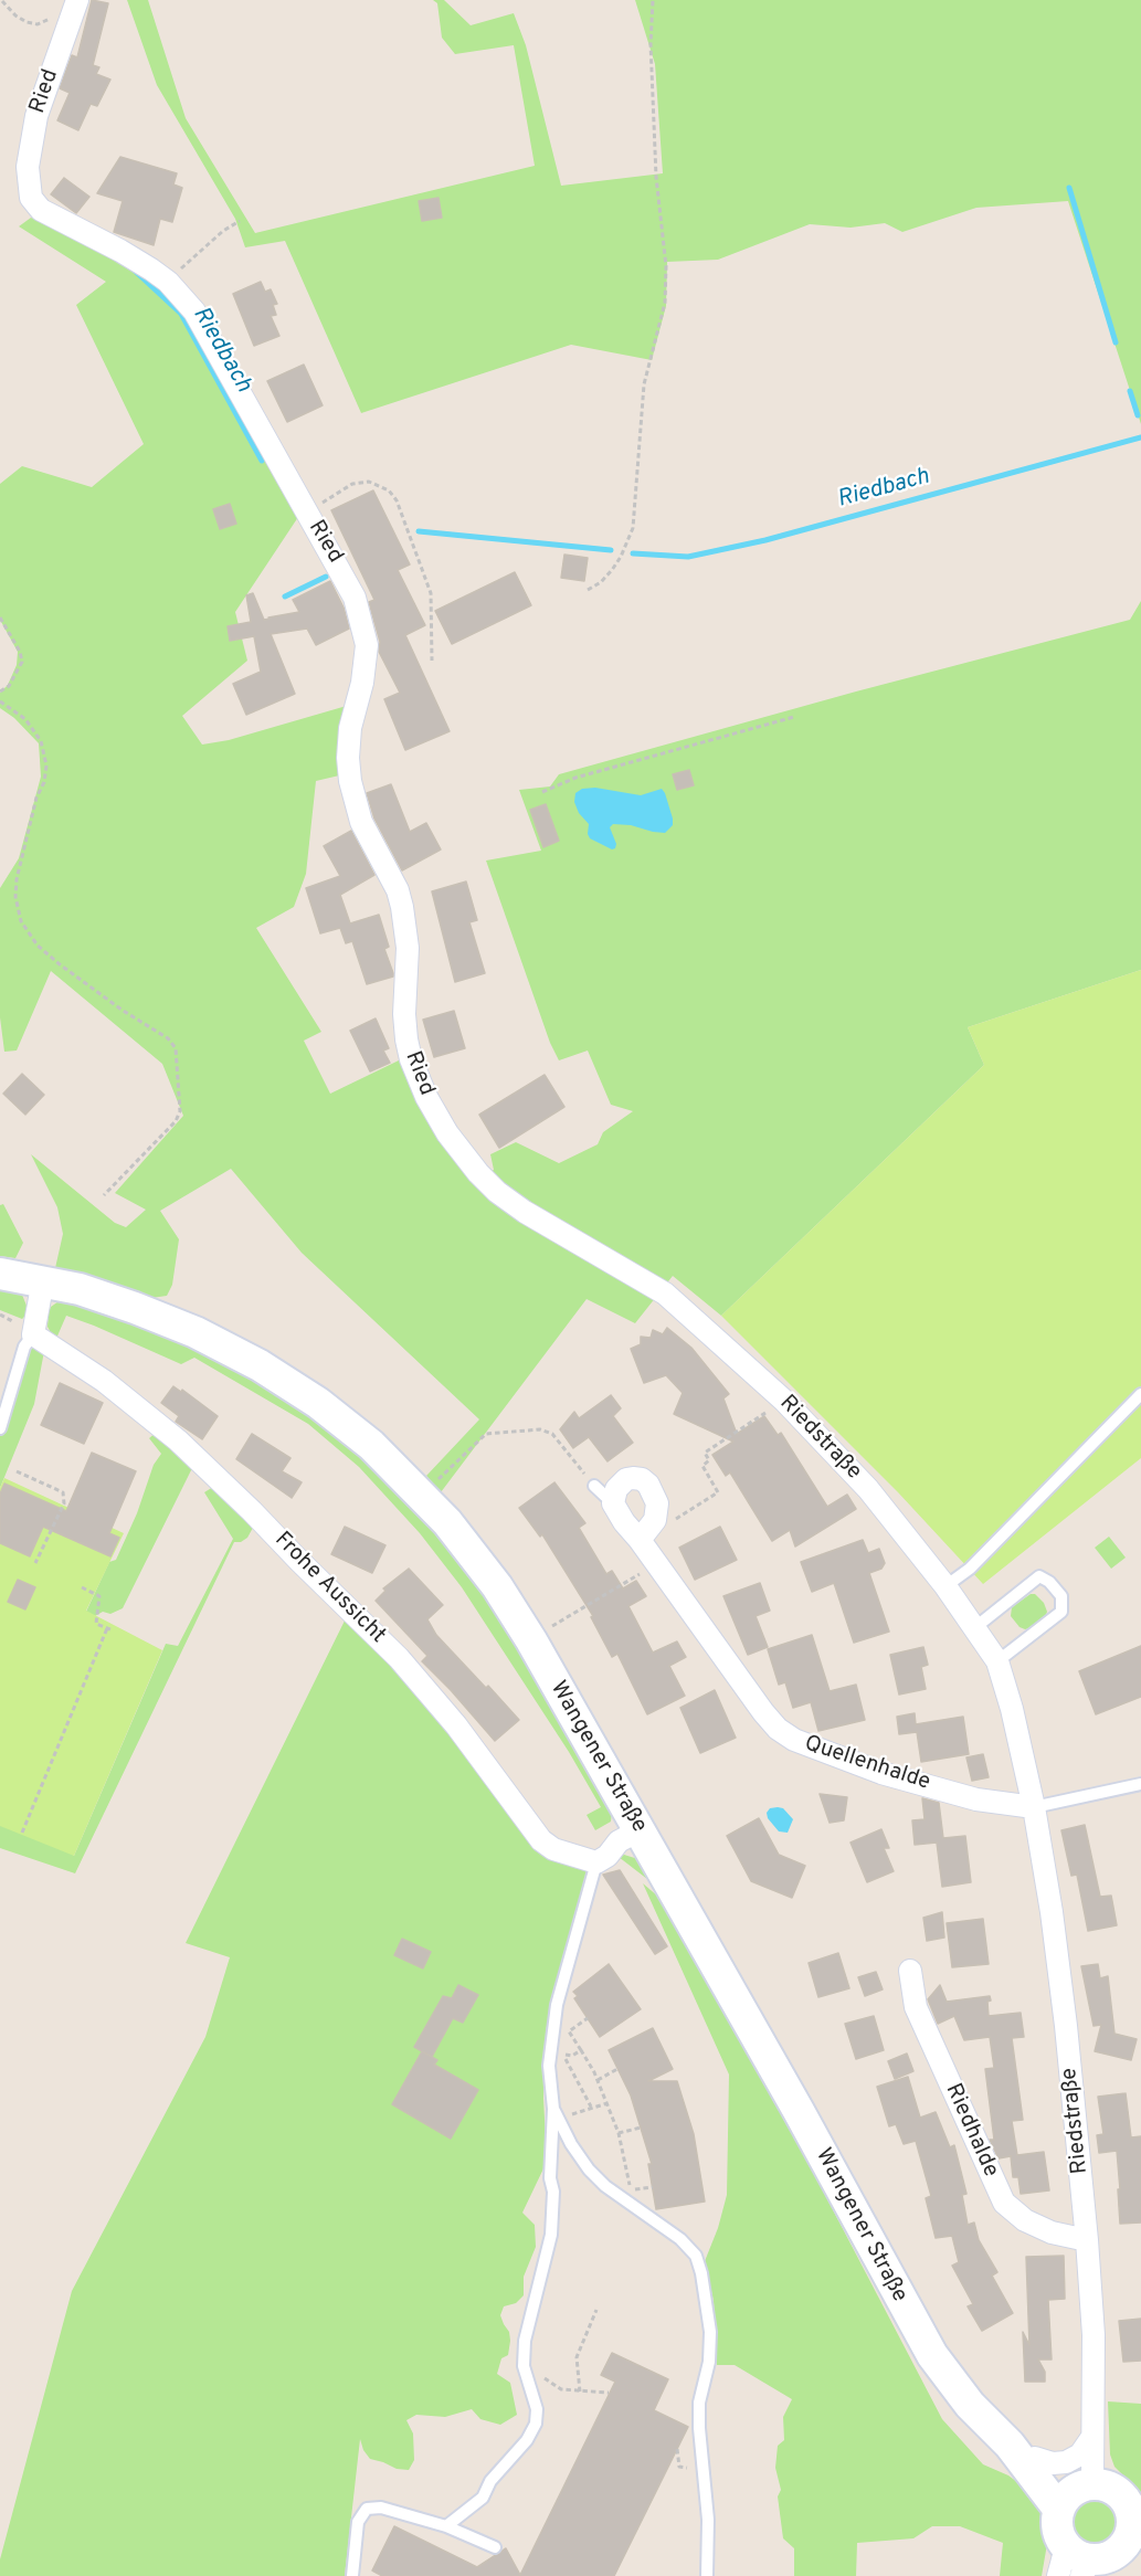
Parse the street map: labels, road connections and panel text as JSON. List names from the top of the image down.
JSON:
{
  "streets": {
    "main road": ["Wangener Straße"],
    "street": [
      "Ried",
      "Riedstraße",
      "Frohe Aussicht",
      "Quellenhalde",
      "Riedhalde"
    ]
  },
  "crossings": [
    ["Ried", "Riedstraße"],
    ["Riedstraße", "Wangener Straße"],
    ["Riedstraße", "Quellenhalde"],
    ["Riedstraße", "Riedhalde"]
  ],
  "water": ["Riedbach"]
}
